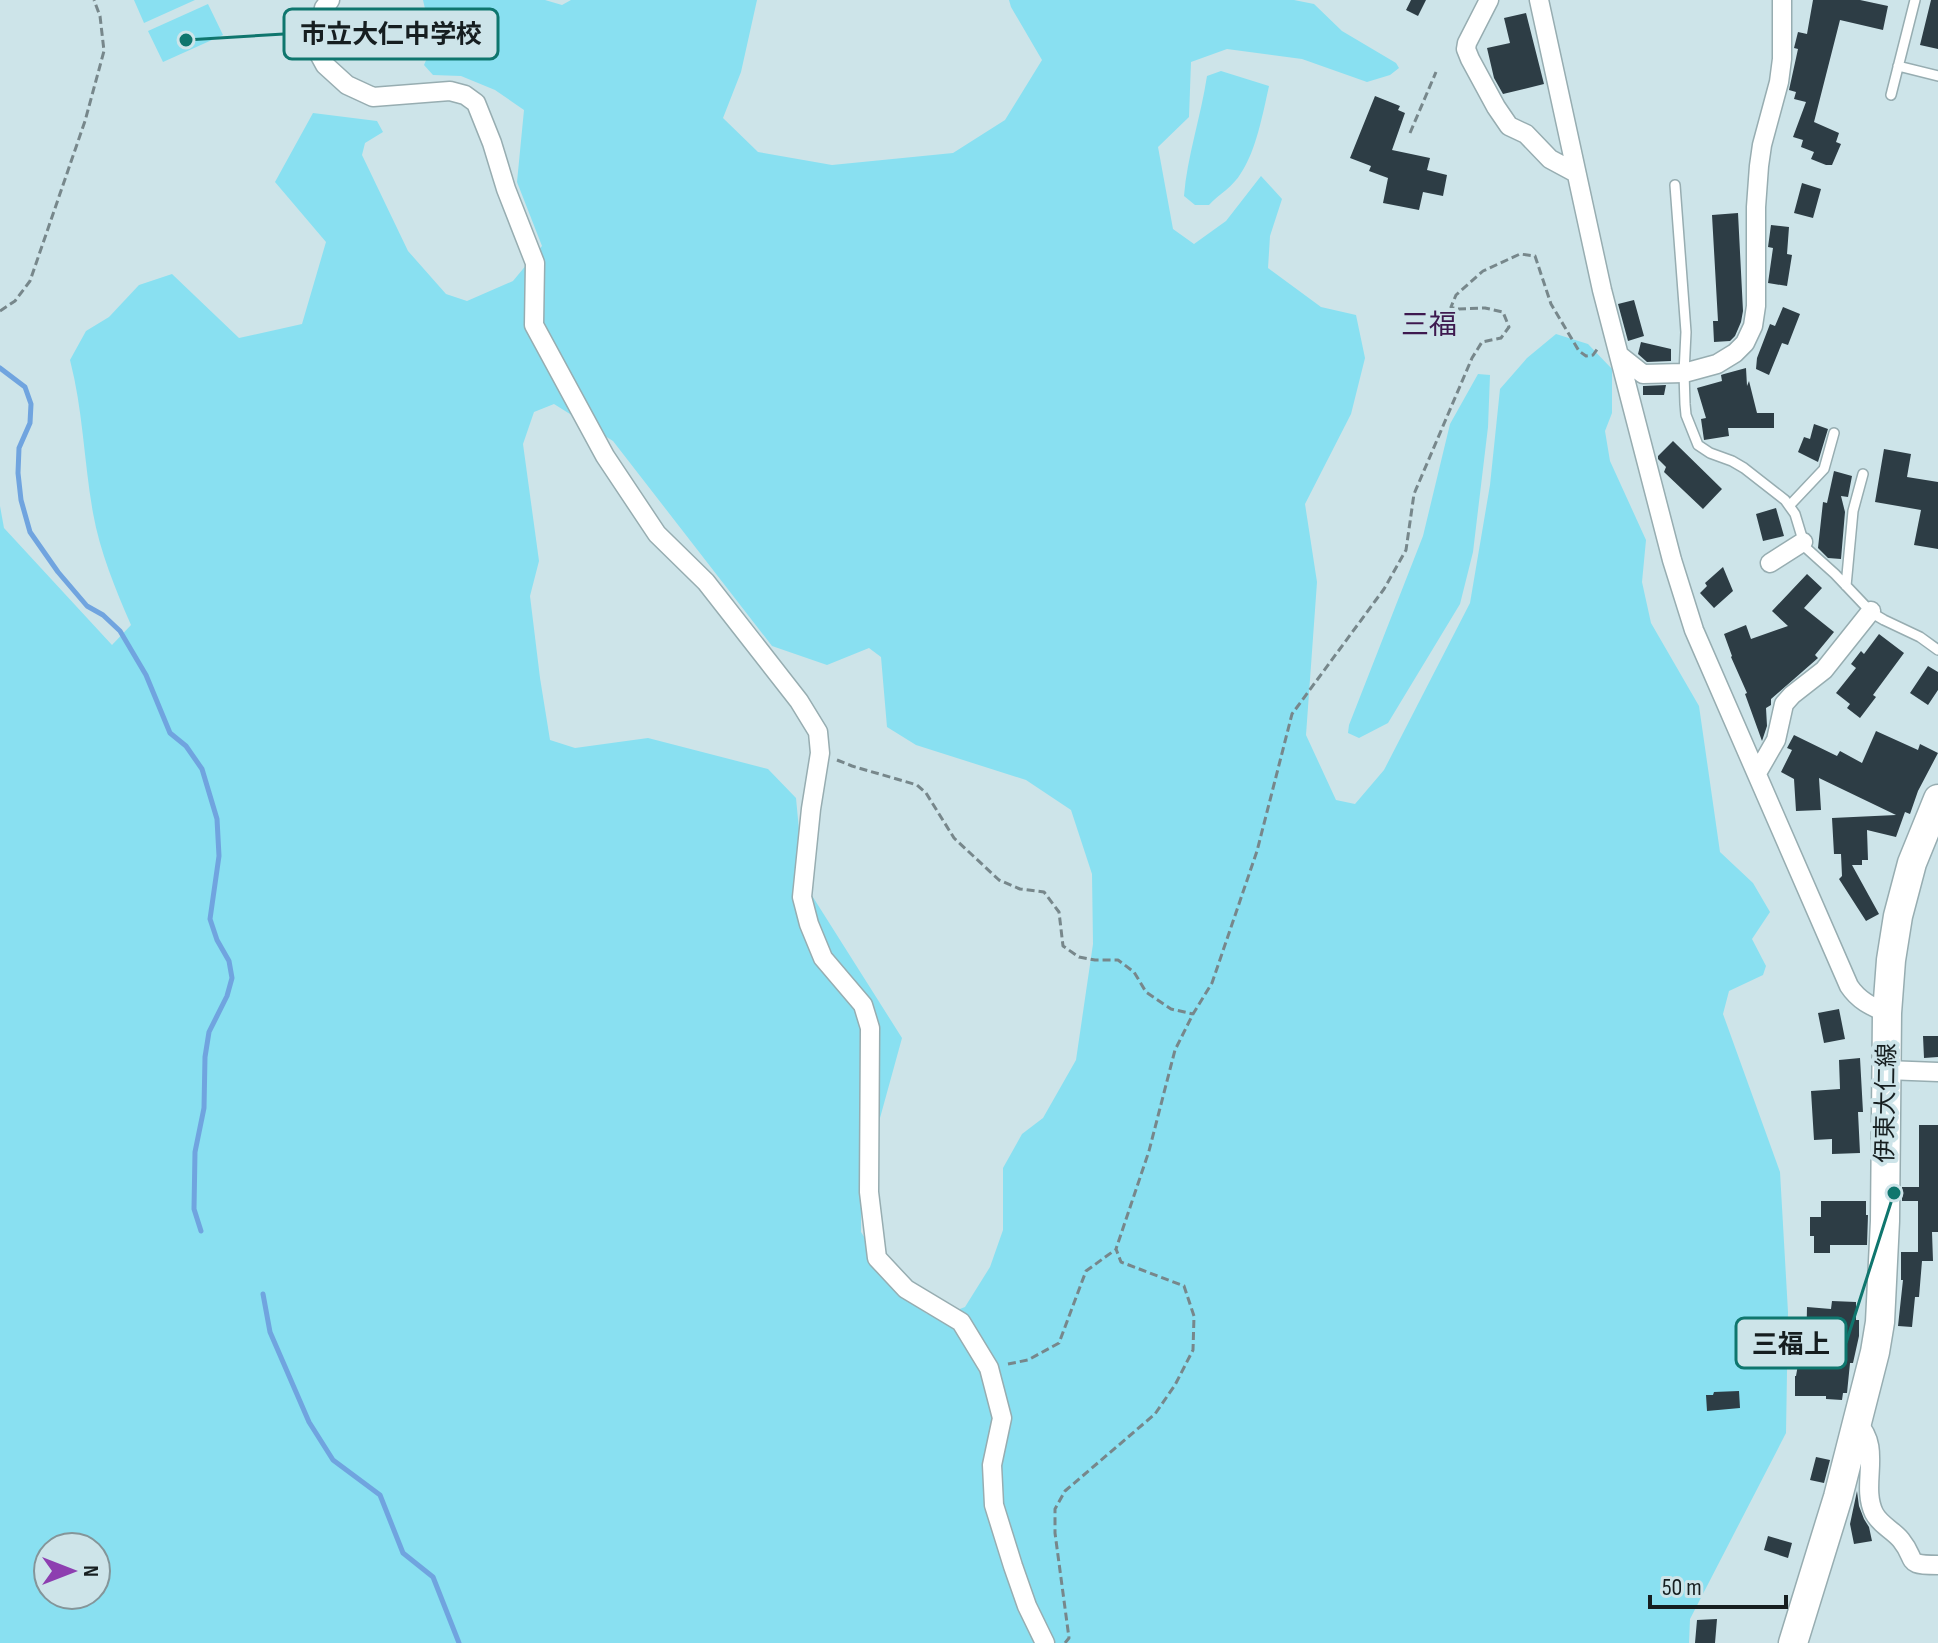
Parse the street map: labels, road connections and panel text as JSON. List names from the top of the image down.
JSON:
{
  "streets": {
    "main road": ["伊東大仁線"]
  },
  "districts": ["三福"],
  "places": ["市立大仁中学校", "三福上"],
  "scale_bar": "50 m",
  "north": "right"
}
